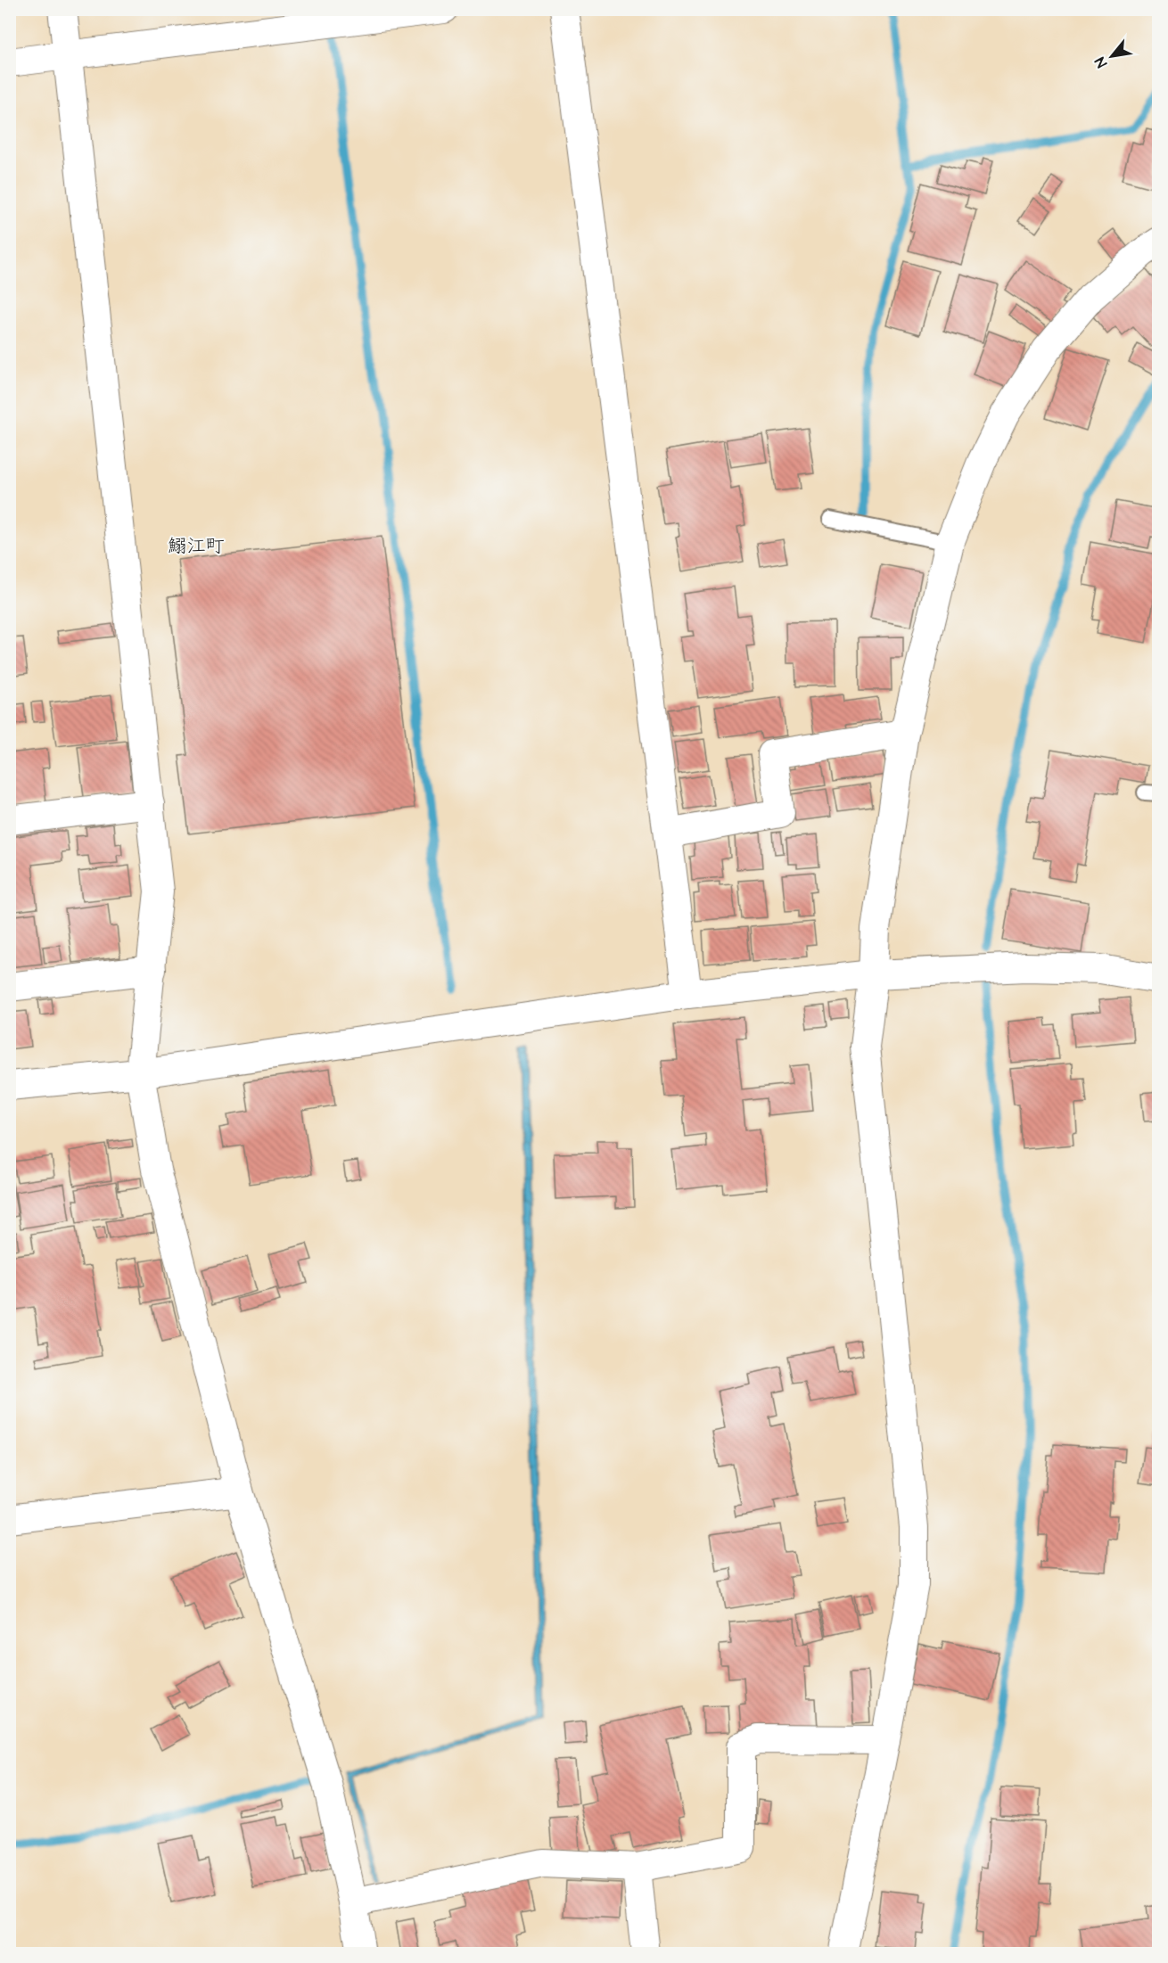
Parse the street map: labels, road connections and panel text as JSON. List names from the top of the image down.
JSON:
{
  "districts": ["鰯江町"],
  "north": "bottom left"
}
